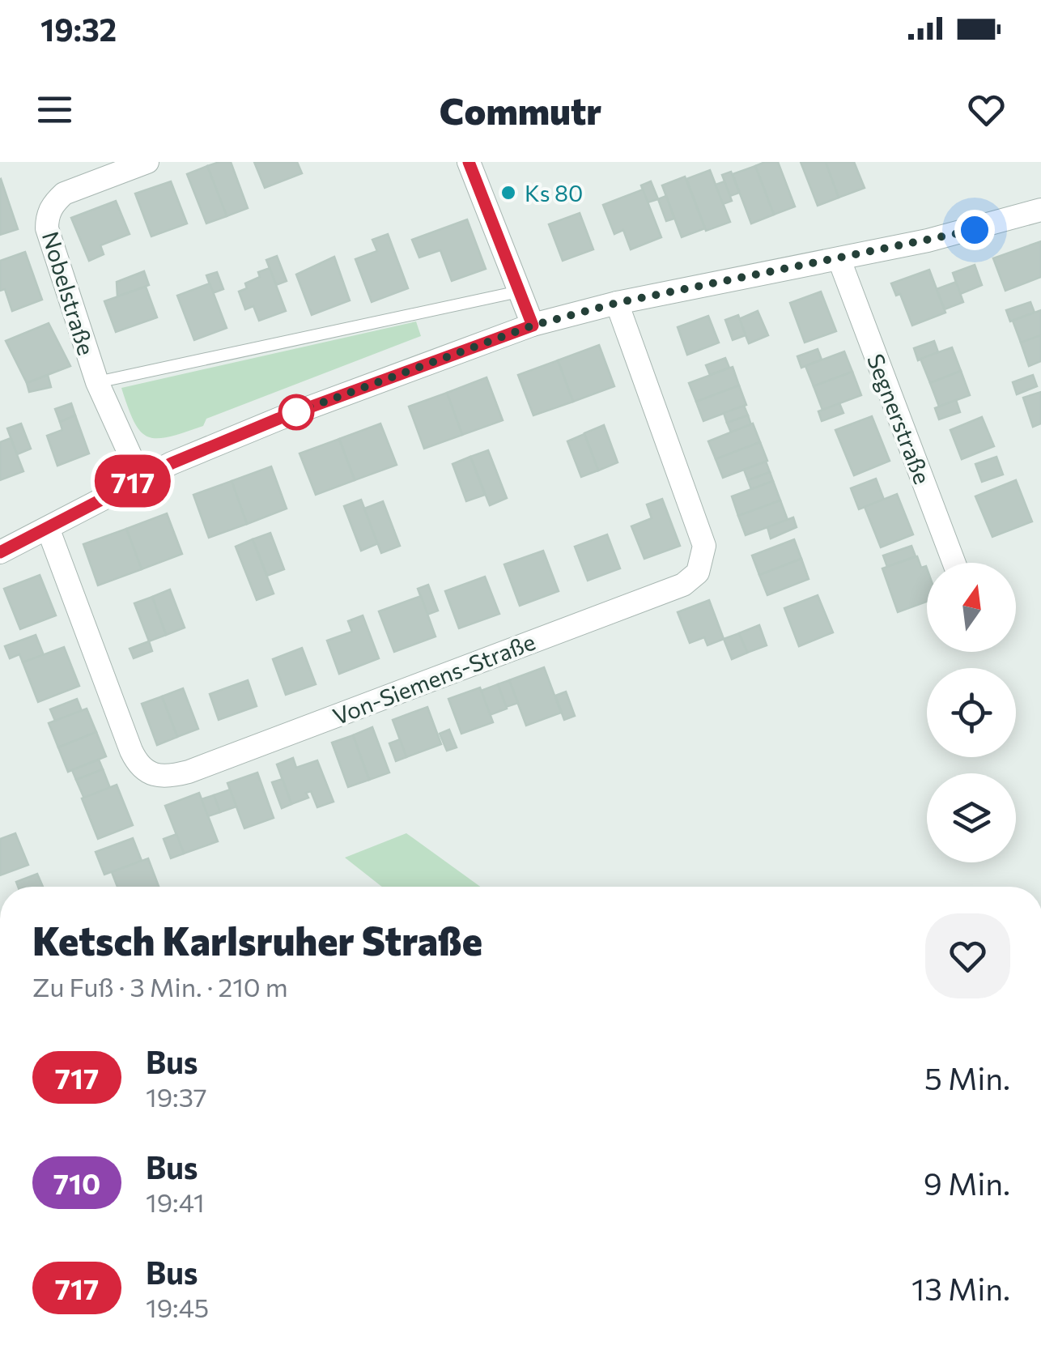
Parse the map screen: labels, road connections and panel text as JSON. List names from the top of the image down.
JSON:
{
  "streets": {
    "street": ["Nobelstraße", "Segnerstraße", "Von-Siemens-Straße"]
  },
  "places": ["Ks 80"],
  "lines": ["bus line 717"],
  "north": "top",
  "page": {
    "status": "19:32",
    "header": "Commutr",
    "on_map": "717",
    "heading": ["Ketsch Karlsruher Straße", "Zu Fuß · 3 Min. · 210 m"],
    "list": [
      {
        "mark": "717",
        "name": "Bus",
        "note": "19:37",
        "value": "5 Min."
      },
      {
        "mark": "710",
        "name": "Bus",
        "note": "19:41",
        "value": "9 Min."
      },
      {
        "mark": "717",
        "name": "Bus",
        "note": "19:45",
        "value": "13 Min."
      }
    ]
  }
}
